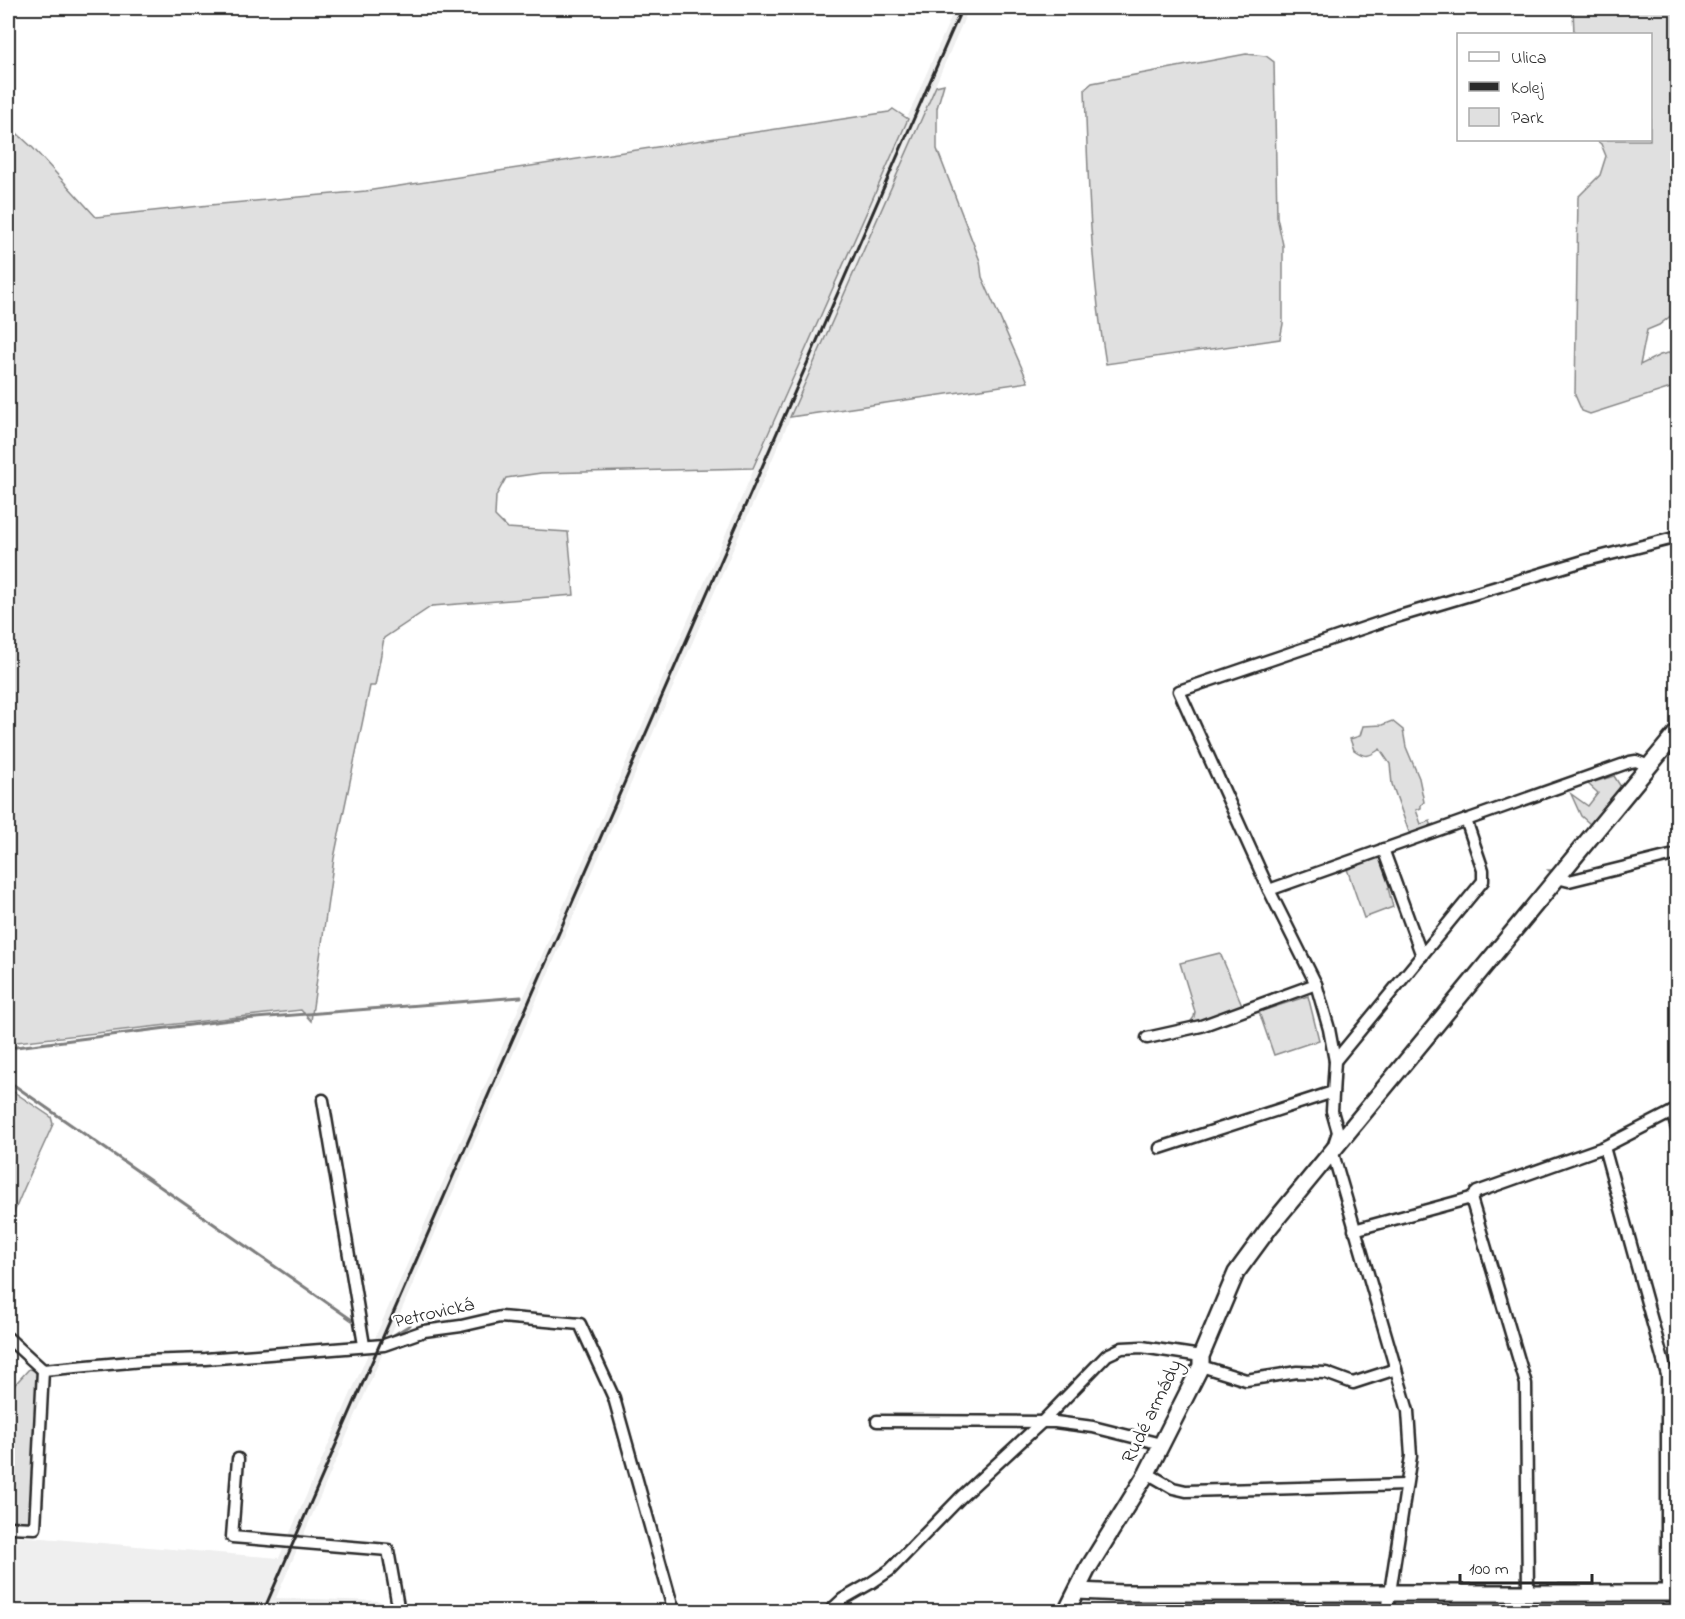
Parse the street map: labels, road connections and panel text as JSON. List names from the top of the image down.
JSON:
{
  "streets": {
    "street": ["Petrovická", "Rudé armády"]
  },
  "legend": ["Ulica", "Kolej", "Park"],
  "scale_bar": "100 m"
}
